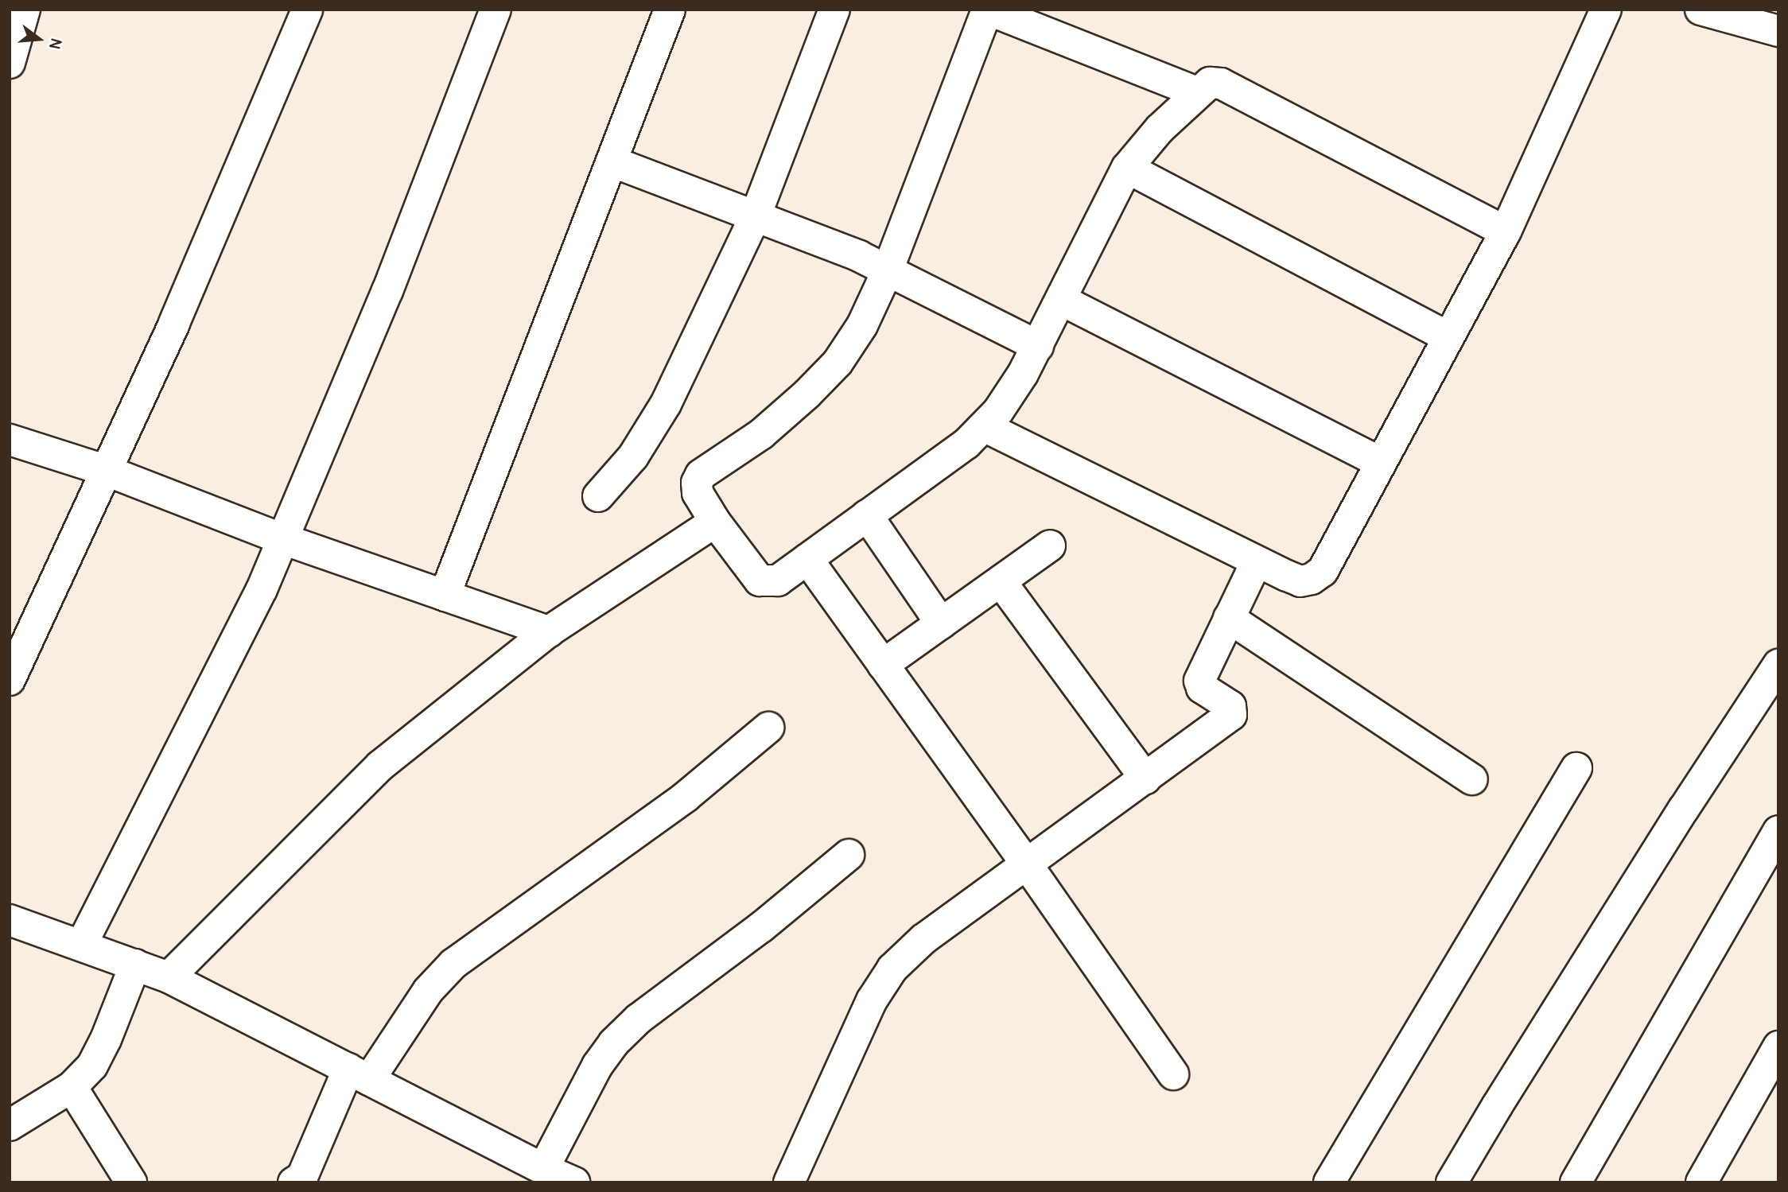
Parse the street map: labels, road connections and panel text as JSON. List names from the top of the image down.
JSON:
{
  "north": "right"
}
